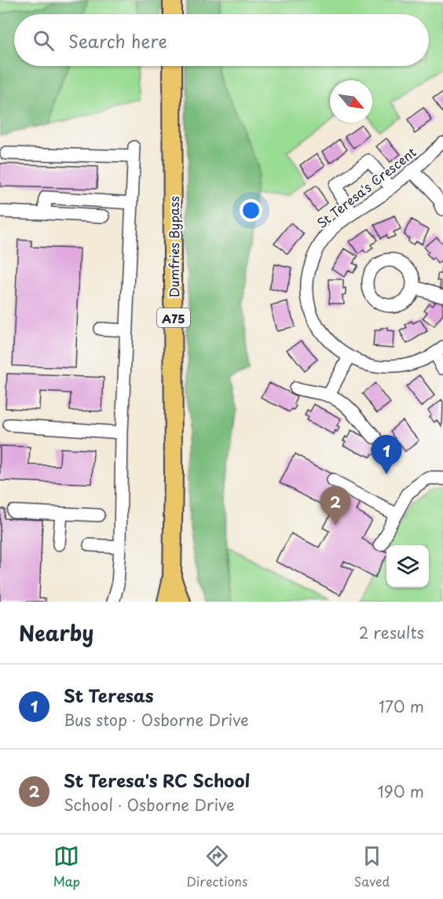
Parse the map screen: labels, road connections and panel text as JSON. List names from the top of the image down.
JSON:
{
  "streets": {
    "highway": ["Dumfries Bypass", "A75"],
    "street": ["St Teresa's Crescent"]
  },
  "north": "bottom right",
  "page": {
    "search": "Search here",
    "pins": ["1", "2"],
    "heading": ["Nearby", "2 results"],
    "list": [
      {
        "mark": "1",
        "name": "St Teresas",
        "note": "Bus stop · Osborne Drive",
        "value": "170 m"
      },
      {
        "mark": "2",
        "name": "St Teresa's RC School",
        "note": "School · Osborne Drive",
        "value": "190 m"
      }
    ],
    "nav": ["Map", "Directions", "Saved"]
  }
}
